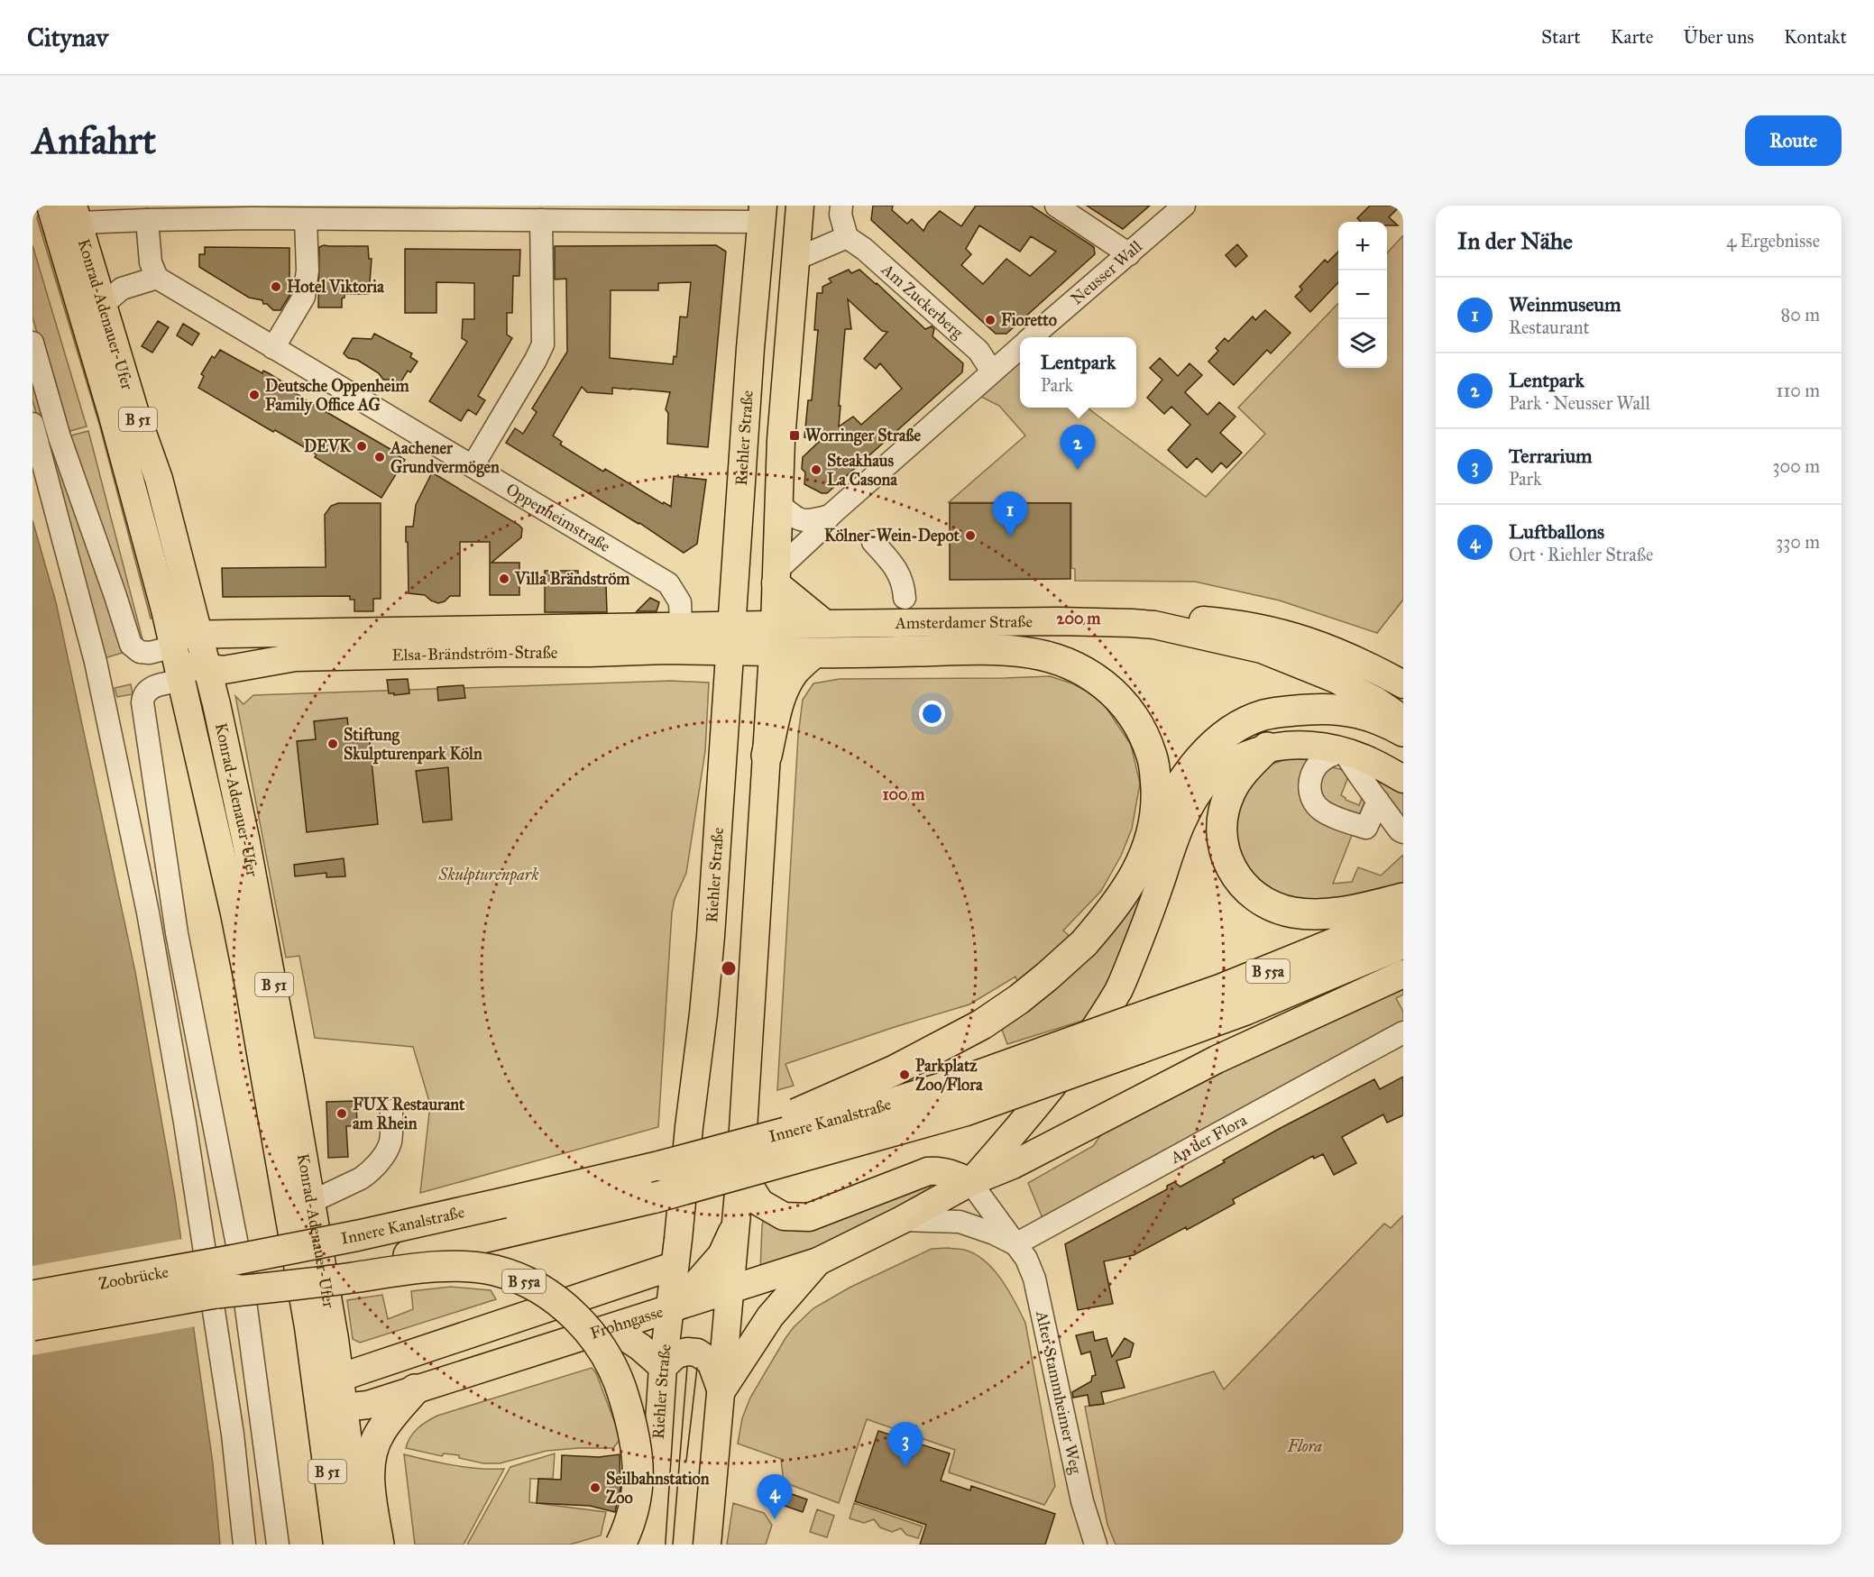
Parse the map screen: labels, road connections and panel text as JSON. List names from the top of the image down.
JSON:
{
  "streets": {
    "highway": ["B 55a", "Innere Kanalstraße", "Zoobrücke"],
    "main road": [
      "Konrad-Adenauer-Ufer",
      "B 51",
      "Riehler Straße",
      "Amsterdamer Straße",
      "Elsa-Brändström-Straße",
      "Frohngasse"
    ],
    "street": [
      "Neusser Wall",
      "Am Zuckerberg",
      "Oppenheimstraße",
      "An der Flora",
      "Alter Stammheimer Weg"
    ]
  },
  "crossings": [
    ["Konrad-Adenauer-Ufer", "B 51"],
    ["Konrad-Adenauer-Ufer", "Elsa-Brändström-Straße"],
    ["Konrad-Adenauer-Ufer", "Frohngasse"],
    ["B 51", "Frohngasse"],
    ["Riehler Straße", "Elsa-Brändström-Straße"],
    ["Riehler Straße", "Frohngasse"],
    ["Oppenheimstraße", "Elsa-Brändström-Straße"],
    ["Amsterdamer Straße", "Elsa-Brändström-Straße"],
    ["B 55a", "Innere Kanalstraße"],
    ["B 55a", "Zoobrücke"],
    ["Innere Kanalstraße", "Zoobrücke"],
    ["An der Flora", "Alter Stammheimer Weg"],
    ["Frohngasse", "Alter Stammheimer Weg"]
  ],
  "parks": ["Skulpturenpark", "Flora"],
  "places": {
    "other": [
      "Hotel Viktoria",
      "Fioretto",
      "Deutsche Oppenheim Family Office AG",
      "DEVK",
      "Aachener Grundvermögen",
      "Steakhaus La Casona",
      "Kölner-Wein-Depot",
      "Villa Brändström",
      "Stiftung Skulpturenpark Köln",
      "Parkplatz Zoo/Flora",
      "FUX Restaurant am Rhein",
      "Seilbahnstation Zoo"
    ],
    "transit": ["Worringer Straße"]
  },
  "page": {
    "header": "Citynav",
    "nav": [
      "Start",
      "Karte",
      "Über uns",
      "Kontakt"
    ],
    "buttons": "Route",
    "title": "Anfahrt",
    "heading": ["In der Nähe", "4 Ergebnisse"],
    "map_buttons": ["+", "−"],
    "list": [
      {
        "mark": "1",
        "name": "Weinmuseum",
        "note": "Restaurant",
        "value": "80 m"
      },
      {
        "mark": "2",
        "name": "Lentpark",
        "note": "Park · Neusser Wall",
        "value": "110 m"
      },
      {
        "mark": "3",
        "name": "Terrarium",
        "note": "Park",
        "value": "300 m"
      },
      {
        "mark": "4",
        "name": "Luftballons",
        "note": "Ort · Riehler Straße",
        "value": "330 m"
      }
    ],
    "popup": ["Lentpark", "Park"],
    "pins": [
      "2",
      "1",
      "3",
      "4"
    ]
  },
  "rings": ["200 m", "100 m"]
}
